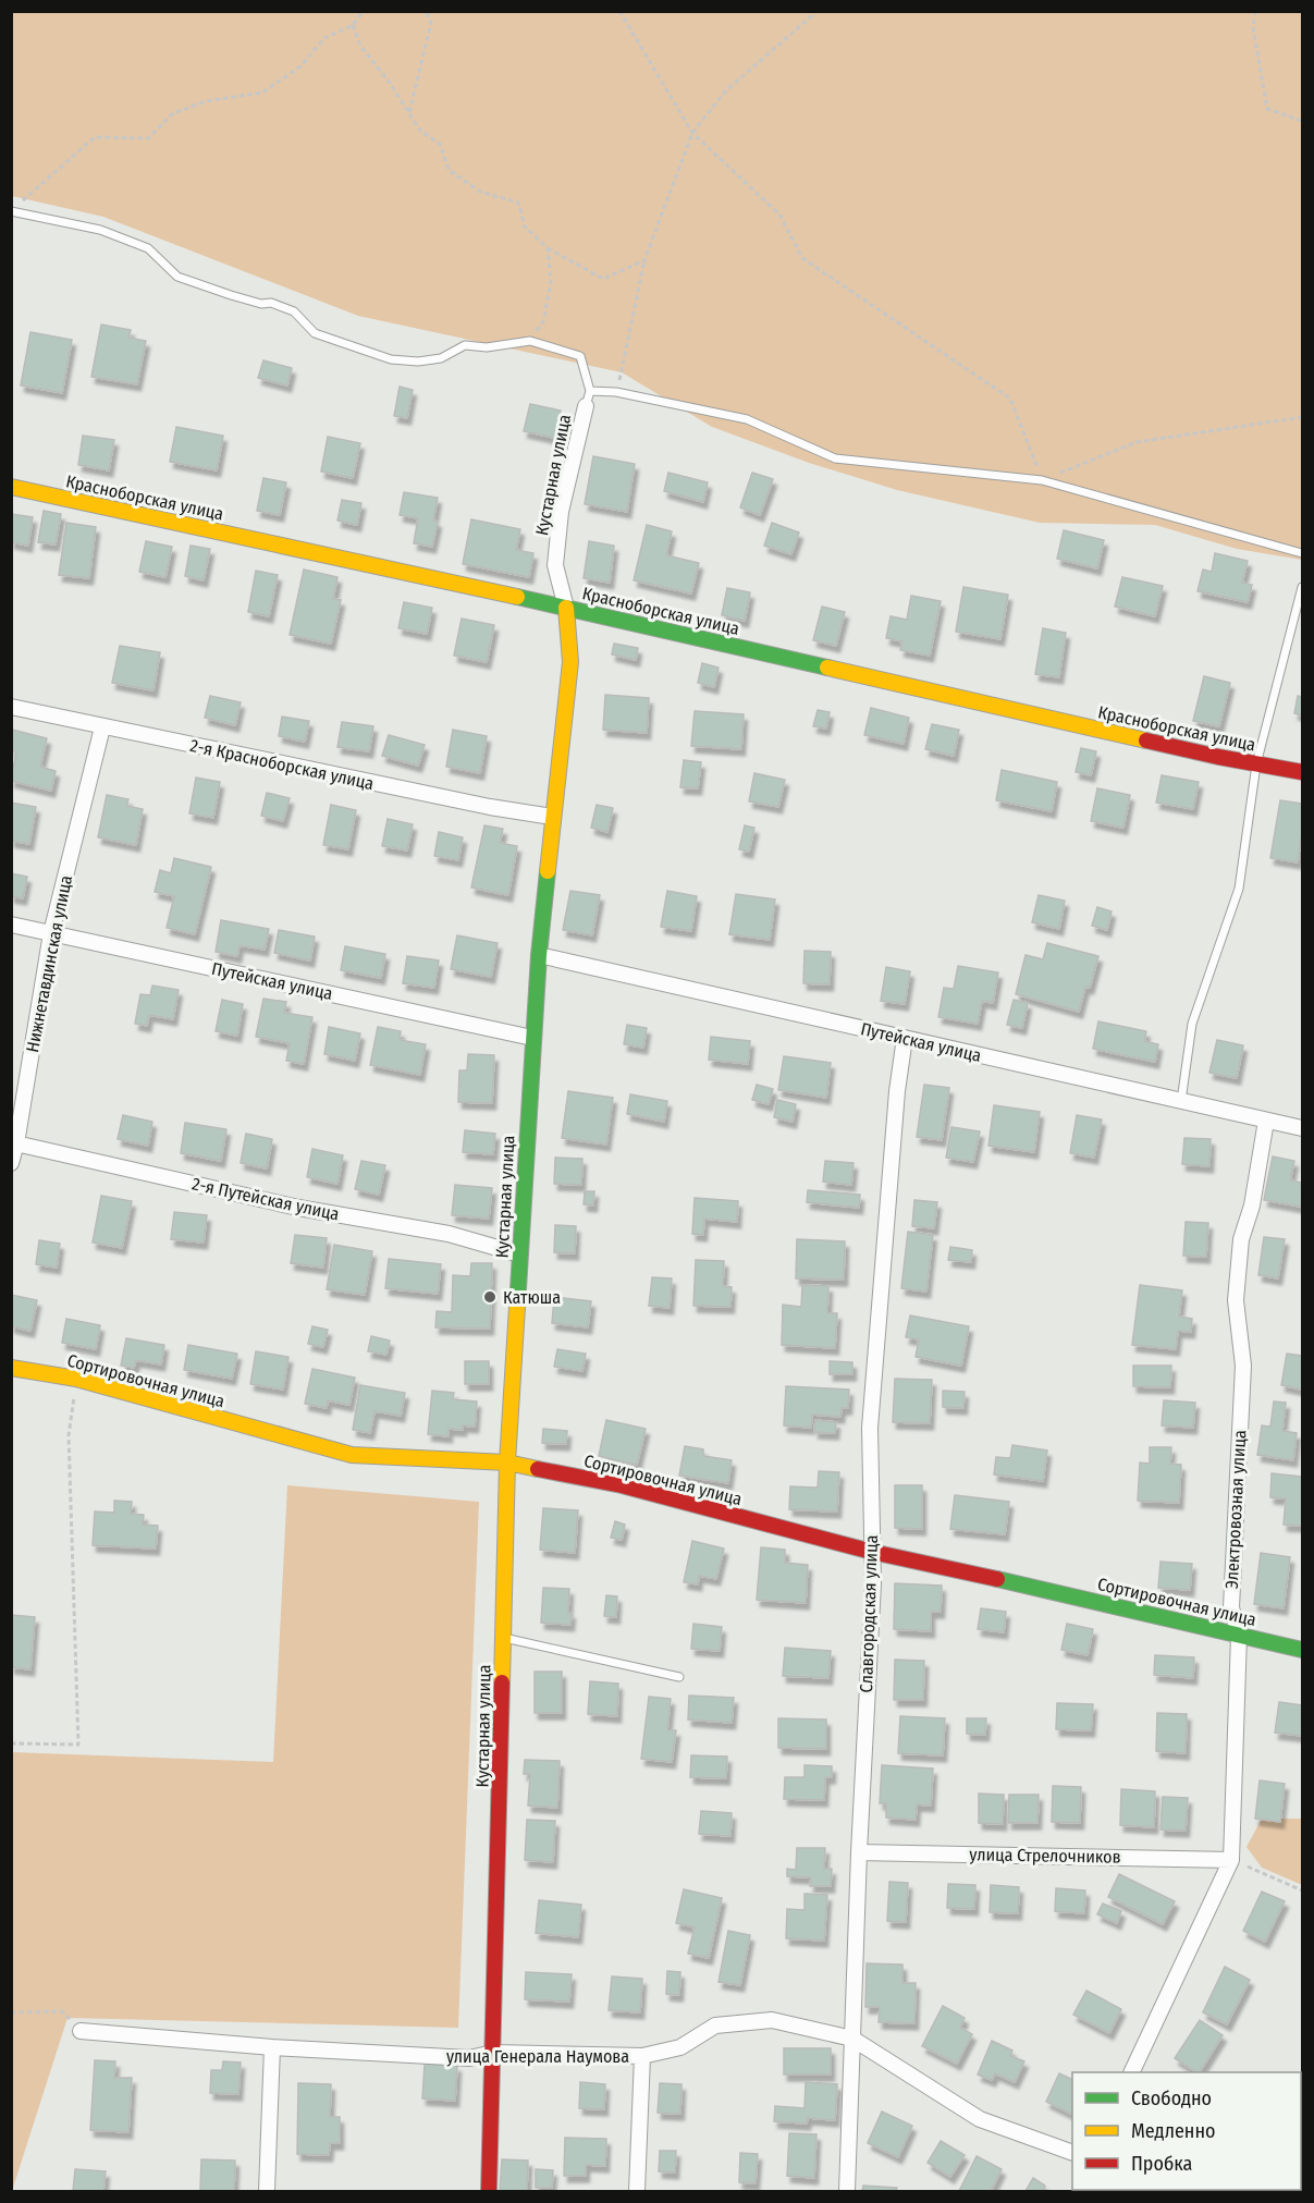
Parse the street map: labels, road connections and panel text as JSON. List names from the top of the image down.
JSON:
{
  "streets": {
    "street": [
      "Кустарная улица",
      "Красноборская улица",
      "2-я Красноборская улица",
      "Нижнетавдинская улица",
      "Путейская улица",
      "2-я Путейская улица",
      "Сортировочная улица",
      "Электровозная улица",
      "Славгородская улица",
      "улица Стрелочников",
      "улица Генерала Наумова"
    ]
  },
  "crossings": [
    ["Кустарная улица", "Красноборская улица"],
    ["Кустарная улица", "2-я Красноборская улица"],
    ["Кустарная улица", "Путейская улица"],
    ["Кустарная улица", "2-я Путейская улица"],
    ["Кустарная улица", "Сортировочная улица"],
    ["Кустарная улица", "улица Генерала Наумова"],
    ["2-я Красноборская улица", "Нижнетавдинская улица"],
    ["Нижнетавдинская улица", "Путейская улица"],
    ["Нижнетавдинская улица", "2-я Путейская улица"],
    ["Путейская улица", "Электровозная улица"],
    ["Путейская улица", "Славгородская улица"],
    ["Сортировочная улица", "Электровозная улица"],
    ["Сортировочная улица", "Славгородская улица"],
    ["Электровозная улица", "улица Стрелочников"],
    ["Славгородская улица", "улица Стрелочников"],
    ["Славгородская улица", "улица Генерала Наумова"]
  ],
  "places": ["Катюша"],
  "legend": ["Свободно", "Медленно", "Пробка"]
}
